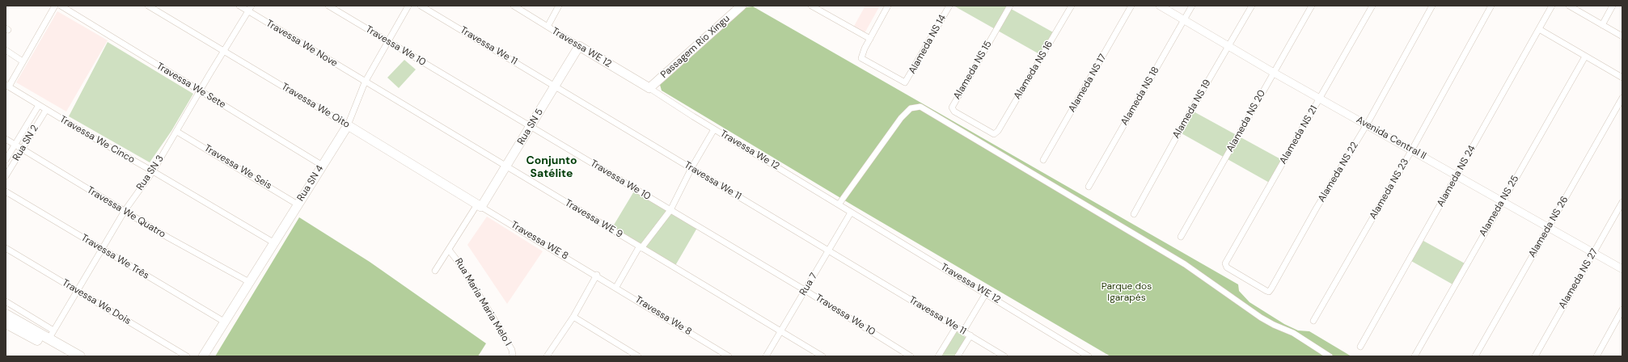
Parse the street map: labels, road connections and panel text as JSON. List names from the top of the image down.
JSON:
{
  "streets": {
    "main road": [
      "Passagem Rio Xingu",
      "Travessa WE 12",
      "Travessa We Oito",
      "Rua SN 5",
      "Rua SN 4"
    ],
    "street": [
      "Travessa We Nove",
      "Alameda NS 14",
      "Travessa We 10",
      "Travessa We 11",
      "Alameda NS 15",
      "Alameda NS 16",
      "Alameda NS 17",
      "Travessa We Sete",
      "Alameda NS 18",
      "Alameda NS 19",
      "Alameda NS 20",
      "Alameda NS 21",
      "Avenida Central II",
      "Travessa We Cinco",
      "Rua SN 2",
      "Travessa We 12",
      "Travessa We Seis",
      "Alameda NS 22",
      "Rua SN 3",
      "Alameda NS 24",
      "Alameda NS 23",
      "Alameda NS 25",
      "Travessa We Quatro",
      "Travessa WE 9",
      "Alameda NS 26",
      "Travessa WE 8",
      "Travessa We Três",
      "Alameda NS 27",
      "Rua 7",
      "Travessa We Dois",
      "Rua Maria Maria Melo I",
      "Travessa We 8"
    ]
  },
  "crossings": [
    ["Travessa We Nove", "Rua SN 3"],
    ["Travessa We Nove", "Rua SN 4"],
    ["Travessa We Nove", "Travessa WE 9"],
    ["Travessa We 10", "Rua SN 5"],
    ["Travessa We 10", "Rua SN 4"],
    ["Travessa We 10", "Rua 7"],
    ["Travessa We 11", "Rua SN 5"],
    ["Travessa We 11", "Rua 7"],
    ["Passagem Rio Xingu", "Travessa WE 12"],
    ["Passagem Rio Xingu", "Travessa We 12"],
    ["Travessa WE 12", "Rua SN 5"],
    ["Travessa WE 12", "Travessa We 12"],
    ["Travessa WE 12", "Rua 7"],
    ["Alameda NS 15", "Alameda NS 16"],
    ["Travessa We Sete", "Rua SN 3"],
    ["Travessa We Sete", "Rua SN 4"],
    ["Alameda NS 18", "Avenida Central II"],
    ["Travessa We Oito", "Rua SN 5"],
    ["Travessa We Oito", "Rua SN 3"],
    ["Travessa We Oito", "Rua SN 4"],
    ["Travessa We Oito", "Travessa WE 8"],
    ["Alameda NS 19", "Avenida Central II"],
    ["Alameda NS 20", "Avenida Central II"],
    ["Rua SN 5", "Travessa WE 9"],
    ["Rua SN 5", "Travessa WE 8"],
    ["Alameda NS 21", "Avenida Central II"],
    ["Alameda NS 21", "Alameda NS 22"],
    ["Avenida Central II", "Alameda NS 22"],
    ["Avenida Central II", "Alameda NS 24"],
    ["Avenida Central II", "Alameda NS 23"],
    ["Avenida Central II", "Alameda NS 25"],
    ["Avenida Central II", "Alameda NS 26"],
    ["Avenida Central II", "Alameda NS 27"],
    ["Travessa We Cinco", "Rua SN 2"],
    ["Travessa We Cinco", "Rua SN 3"],
    ["Travessa We Cinco", "Rua SN 4"],
    ["Rua SN 2", "Travessa We Quatro"],
    ["Travessa We 12", "Rua 7"],
    ["Travessa We Seis", "Rua SN 3"],
    ["Travessa We Seis", "Rua SN 4"],
    ["Rua SN 3", "Travessa We Quatro"],
    ["Rua SN 3", "Travessa We Três"],
    ["Rua SN 3", "Travessa We Dois"],
    ["Rua SN 4", "Travessa We Quatro"],
    ["Rua SN 4", "Travessa WE 9"],
    ["Rua SN 4", "Travessa We Três"],
    ["Travessa WE 9", "Rua 7"],
    ["Travessa WE 8", "Travessa We 8"]
  ],
  "districts": ["Conjunto Satélite"],
  "parks": ["Parque dos Igarapés"]
}
